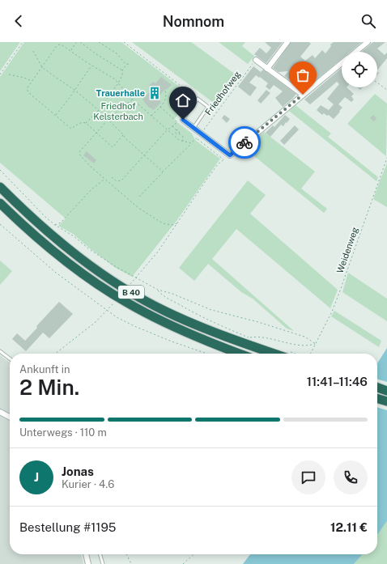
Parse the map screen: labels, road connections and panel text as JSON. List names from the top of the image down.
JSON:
{
  "streets": {
    "highway": ["B 40"],
    "path": ["Friedhofweg", "Weidenweg"]
  },
  "parks": ["Friedhof Kelsterbach"],
  "places": {
    "building": ["Trauerhalle"]
  },
  "page": {
    "header": "Nomnom",
    "heading": ["2 Min.", "Ankunft in", "11:41–11:46"],
    "panel": [
      "Jonas",
      "Kurier · 4.6",
      "Bestellung #1195",
      "12.11 €"
    ],
    "bar": "Unterwegs · 110 m",
    "round": "J"
  }
}
